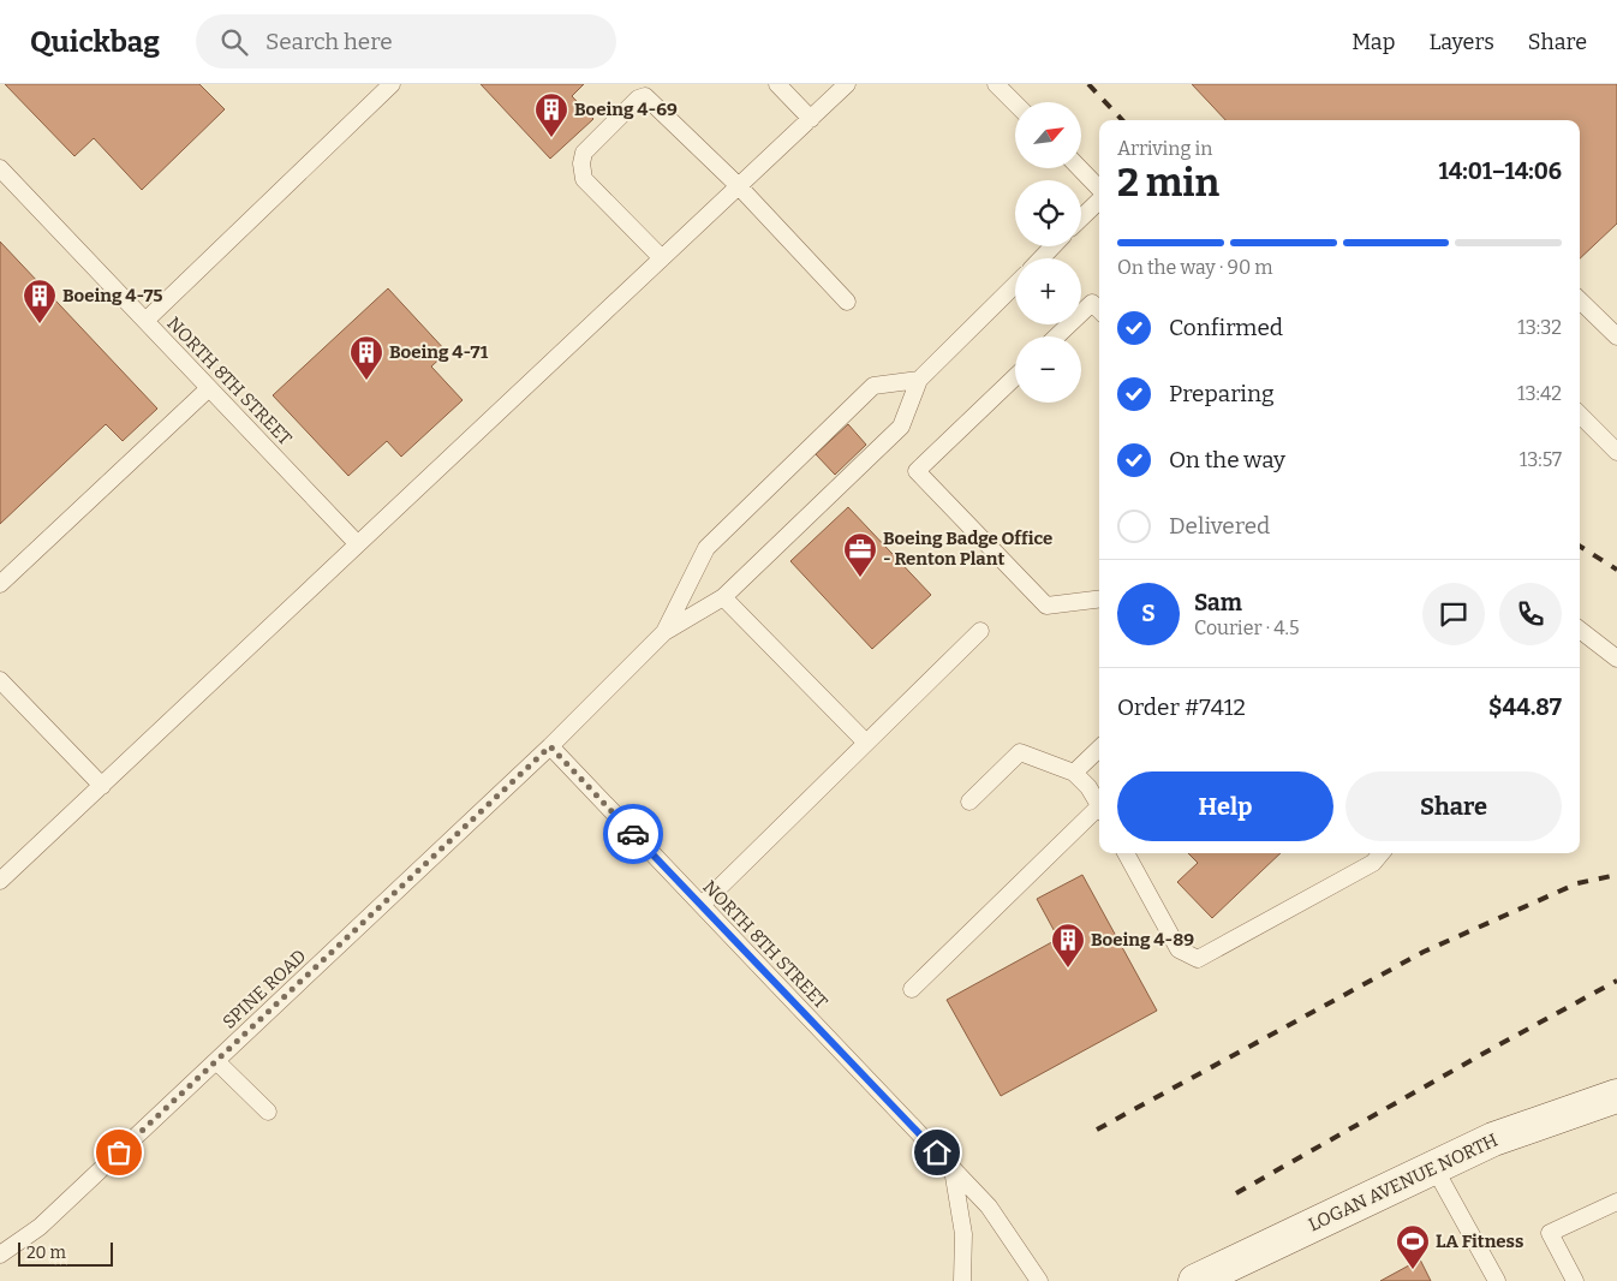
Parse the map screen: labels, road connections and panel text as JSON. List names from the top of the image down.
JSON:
{
  "streets": {
    "main road": ["LOGAN AVENUE NORTH"],
    "lane": ["NORTH 8TH STREET", "SPINE ROAD"]
  },
  "crossings": [
    ["NORTH 8TH STREET", "SPINE ROAD"]
  ],
  "places": {
    "building": [
      "Boeing 4-69",
      "Boeing 4-75",
      "Boeing 4-71",
      "Boeing 4-89"
    ],
    "office": ["Boeing Badge Office - Renton Plant"],
    "sports": ["LA Fitness"]
  },
  "scale_bar": "20 m",
  "north": "top right",
  "page": {
    "header": "Quickbag",
    "search": "Search here",
    "nav": ["Map", "Layers", "Share"],
    "map_buttons": ["+", "−"],
    "heading": ["2 min", "Arriving in", "14:01–14:06"],
    "panel": [
      "Sam",
      "Courier · 4.5",
      "Order #7412",
      "$44.87"
    ],
    "bar": "On the way · 90 m",
    "list": [
      ["Confirmed", "13:32"],
      ["Preparing", "13:42"],
      ["On the way", "13:57"],
      "Delivered"
    ],
    "round": "S",
    "buttons": ["Help", "Share"],
    "scale": "20 m"
  }
}
